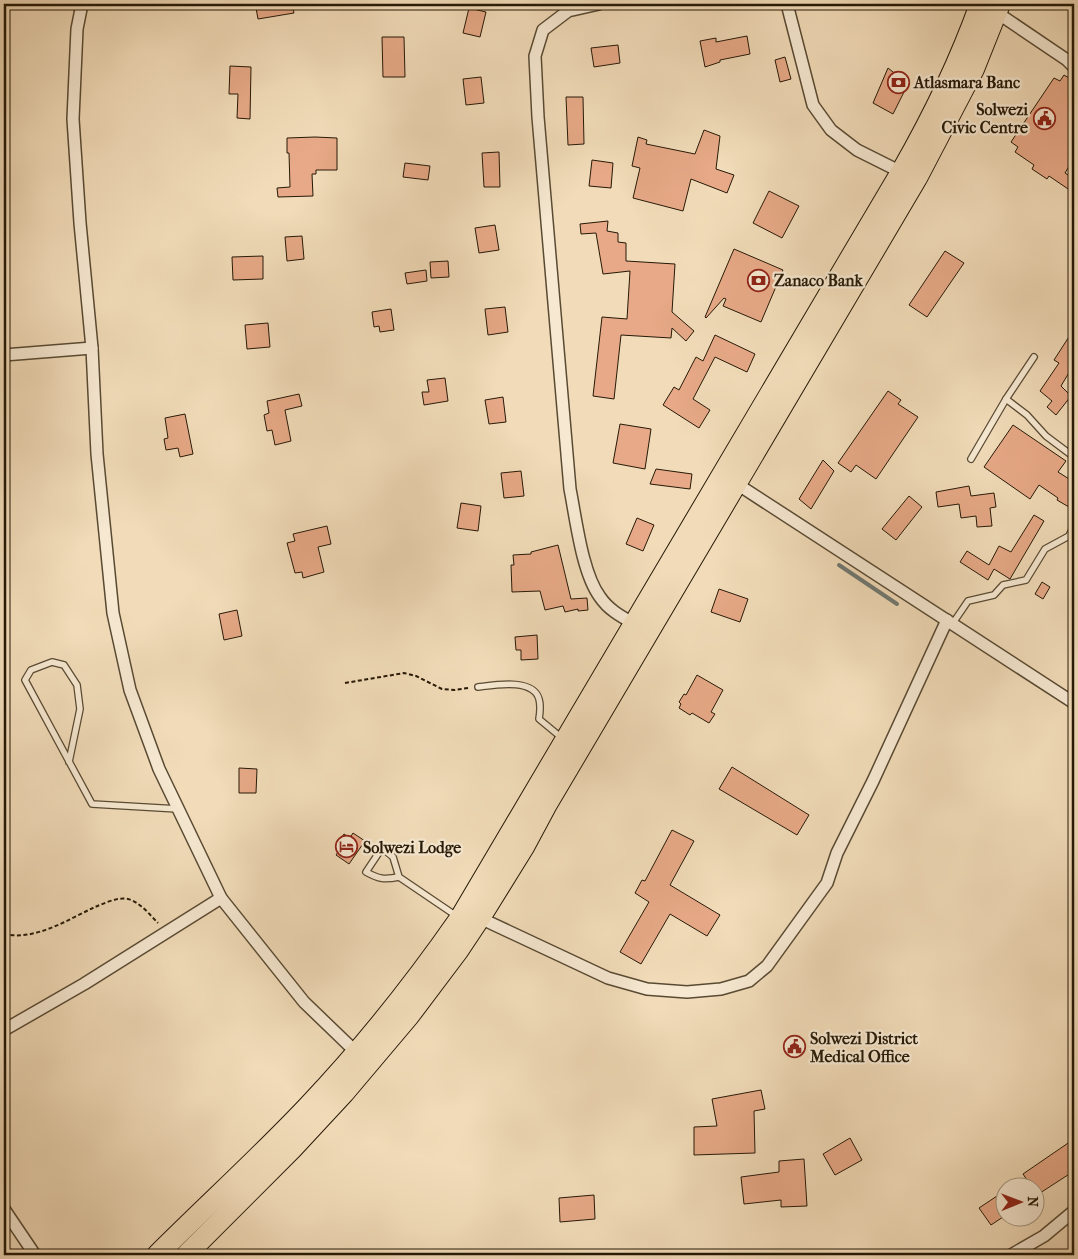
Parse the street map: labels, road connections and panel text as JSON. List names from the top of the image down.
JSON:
{
  "places": {
    "bank": ["Atlasmara Banc", "Zanaco Bank"],
    "public building": ["Solwezi Civic Centre", "Solwezi District Medical Office"],
    "hotel": ["Solwezi Lodge"]
  },
  "north": "right"
}
